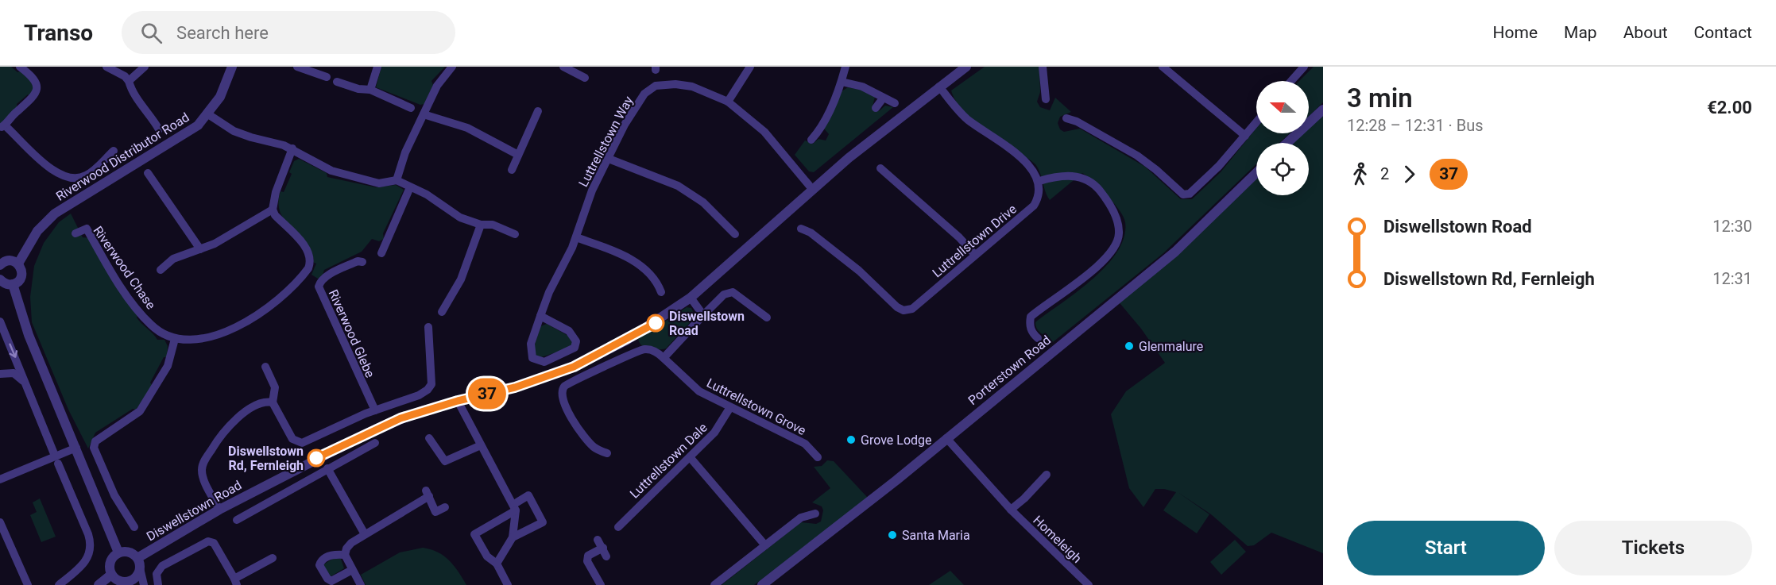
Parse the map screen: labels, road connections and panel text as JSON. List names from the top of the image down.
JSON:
{
  "streets": {
    "street": [
      "Luttrellstown Way",
      "Riverwood Distributor Road",
      "Luttrellstown Drive",
      "Riverwood Chase",
      "Riverwood Glebe",
      "Porterstown Road",
      "Luttrellstown Grove",
      "Luttrellstown Dale",
      "Diswellstown Road",
      "Homeleigh"
    ]
  },
  "crossings": [
    ["Luttrellstown Way", "Diswellstown Road"],
    ["Porterstown Road", "Homeleigh"],
    ["Luttrellstown Grove", "Luttrellstown Dale"]
  ],
  "places": [
    "Diswellstown Road",
    "Glenmalure",
    "Grove Lodge",
    "Diswellstown Rd, Fernleigh",
    "Santa Maria"
  ],
  "lines": ["bus line 37"],
  "north": "left",
  "page": {
    "header": "Transo",
    "search": "Search here",
    "nav": [
      "Home",
      "Map",
      "About",
      "Contact"
    ],
    "on_map": "37",
    "heading": ["3 min", "12:28 – 12:31 · Bus", "€2.00"],
    "legs": ["2", "37"],
    "list": [
      {
        "name": "Diswellstown Road",
        "value": "12:30"
      },
      {
        "name": "Diswellstown Rd, Fernleigh",
        "value": "12:31"
      }
    ],
    "buttons": ["Start", "Tickets"]
  }
}
